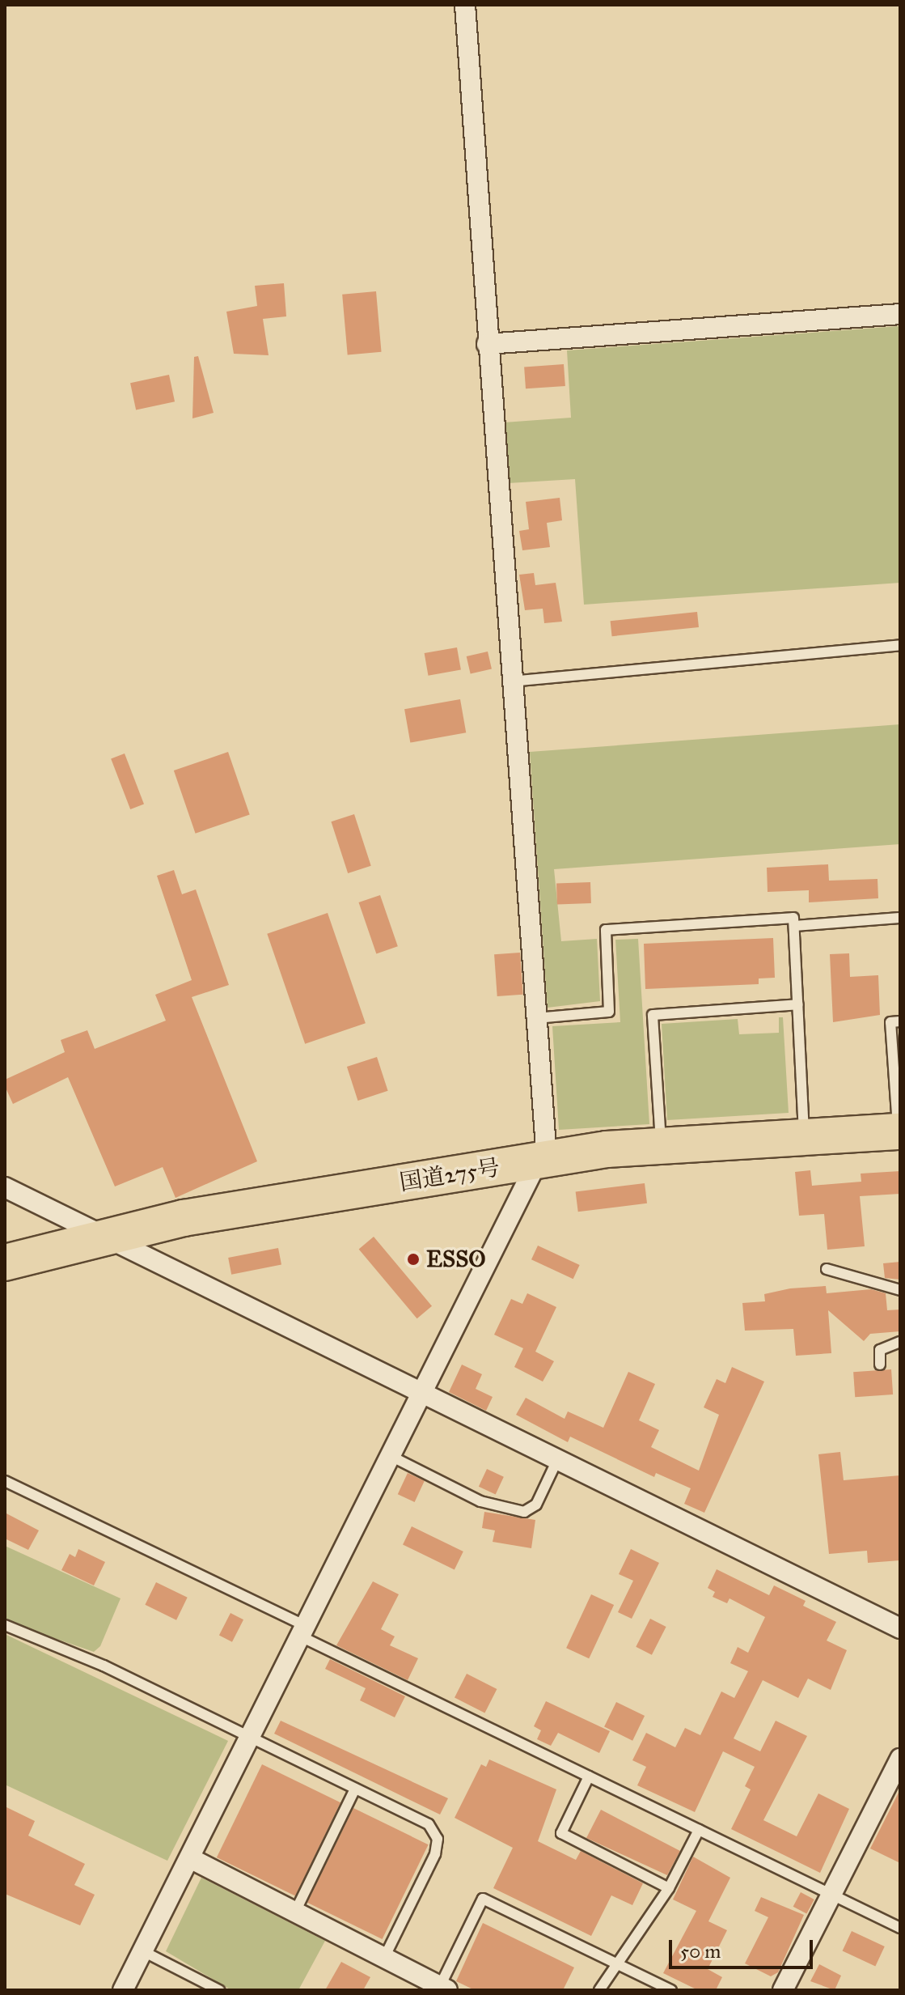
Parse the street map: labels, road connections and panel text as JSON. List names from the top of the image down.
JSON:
{
  "streets": {
    "highway": ["国道275号"]
  },
  "places": ["ESSO"],
  "scale_bar": "50 m"
}
